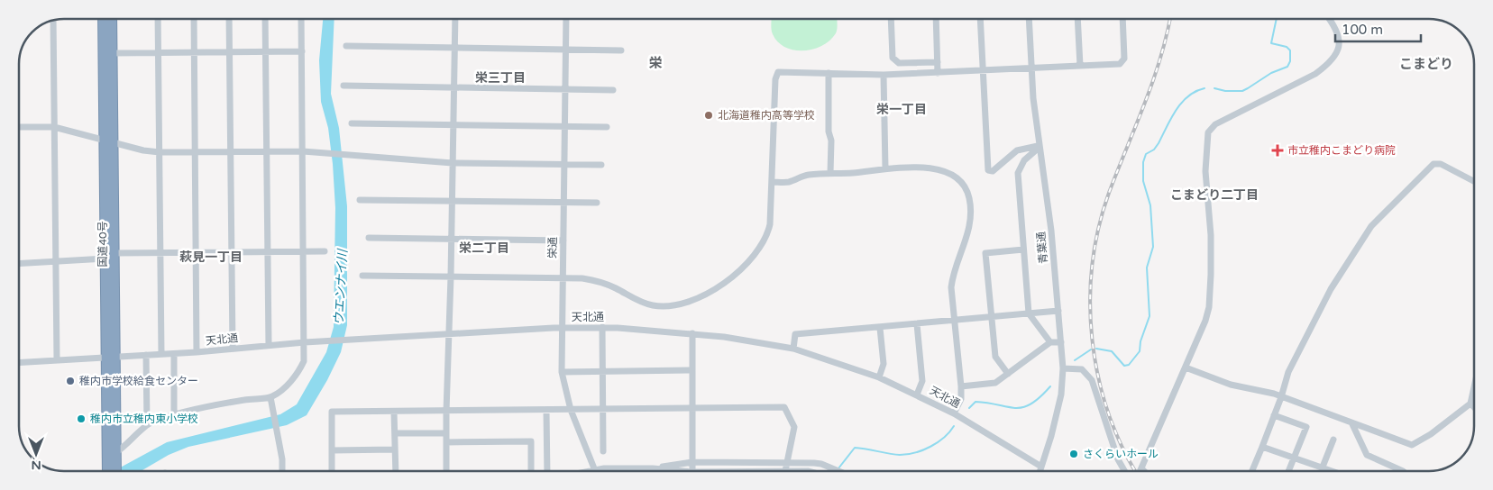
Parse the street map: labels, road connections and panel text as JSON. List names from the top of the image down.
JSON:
{
  "streets": {
    "highway": ["国道40号"],
    "street": ["栄通", "青葉通", "天北通"]
  },
  "crossings": [
    ["国道40号", "天北通"],
    ["栄通", "天北通"],
    ["青葉通", "天北通"]
  ],
  "districts": [
    "栄",
    "こまどり",
    "栄三丁目",
    "栄一丁目",
    "こまどり二丁目",
    "栄二丁目",
    "萩見一丁目"
  ],
  "water": ["ウエンナイ川"],
  "places": {
    "other": [
      "北海道稚内高等学校",
      "稚内市学校給食センター",
      "稚内市立稚内東小学校",
      "さくらいホール"
    ],
    "health": ["市立稚内こまどり病院"]
  },
  "scale_bar": "100 m",
  "north": "bottom"
}
